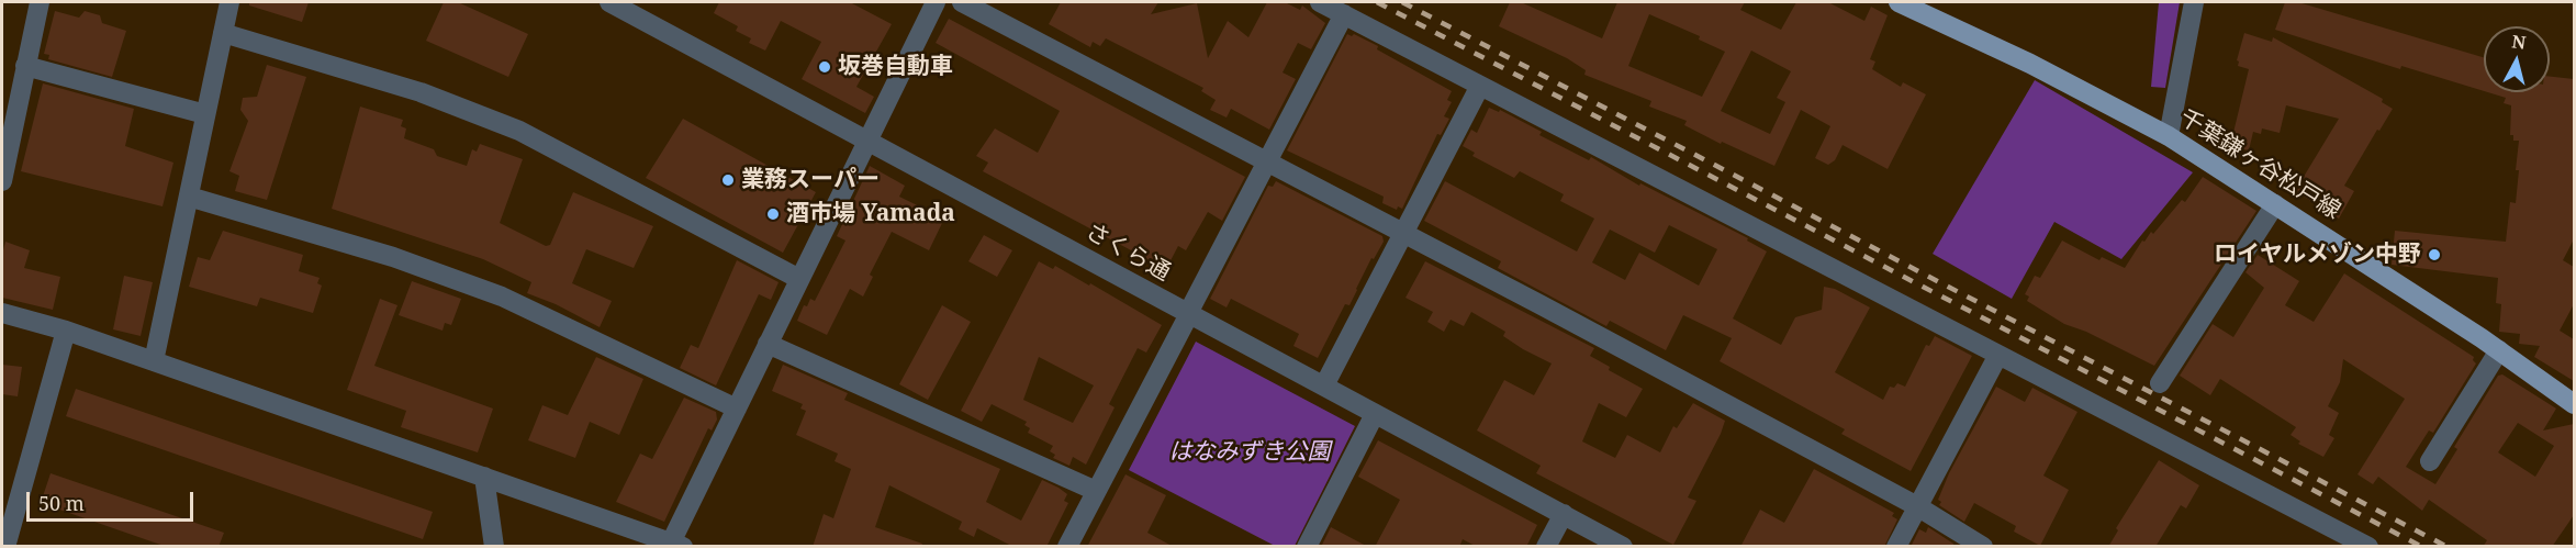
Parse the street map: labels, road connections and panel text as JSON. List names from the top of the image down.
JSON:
{
  "streets": {
    "main road": ["千葉鎌ヶ谷松戸線"],
    "street": ["さくら通"]
  },
  "parks": ["はなみずき公園"],
  "places": [
    "坂巻自動車",
    "業務スーパー",
    "酒市場 Yamada",
    "ロイヤルメゾン中野"
  ],
  "scale_bar": "50 m",
  "north": "top"
}
